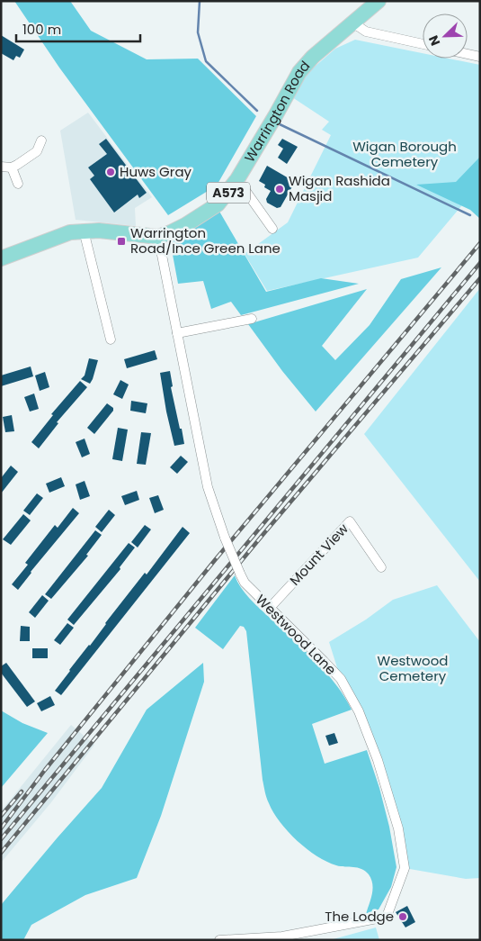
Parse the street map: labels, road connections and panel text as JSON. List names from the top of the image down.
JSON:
{
  "streets": {
    "main road": ["Warrington Road", "A573"],
    "street": ["Mount View", "Westwood Lane"]
  },
  "crossings": [
    ["Warrington Road", "Westwood Lane"],
    ["Mount View", "Westwood Lane"]
  ],
  "parks": ["Wigan Borough Cemetery", "Westwood Cemetery"],
  "places": {
    "other": ["Huws Gray", "Wigan Rashida Masjid", "The Lodge"],
    "transit": ["Warrington Road/Ince Green Lane"]
  },
  "scale_bar": "100 m",
  "north": "bottom left"
}
